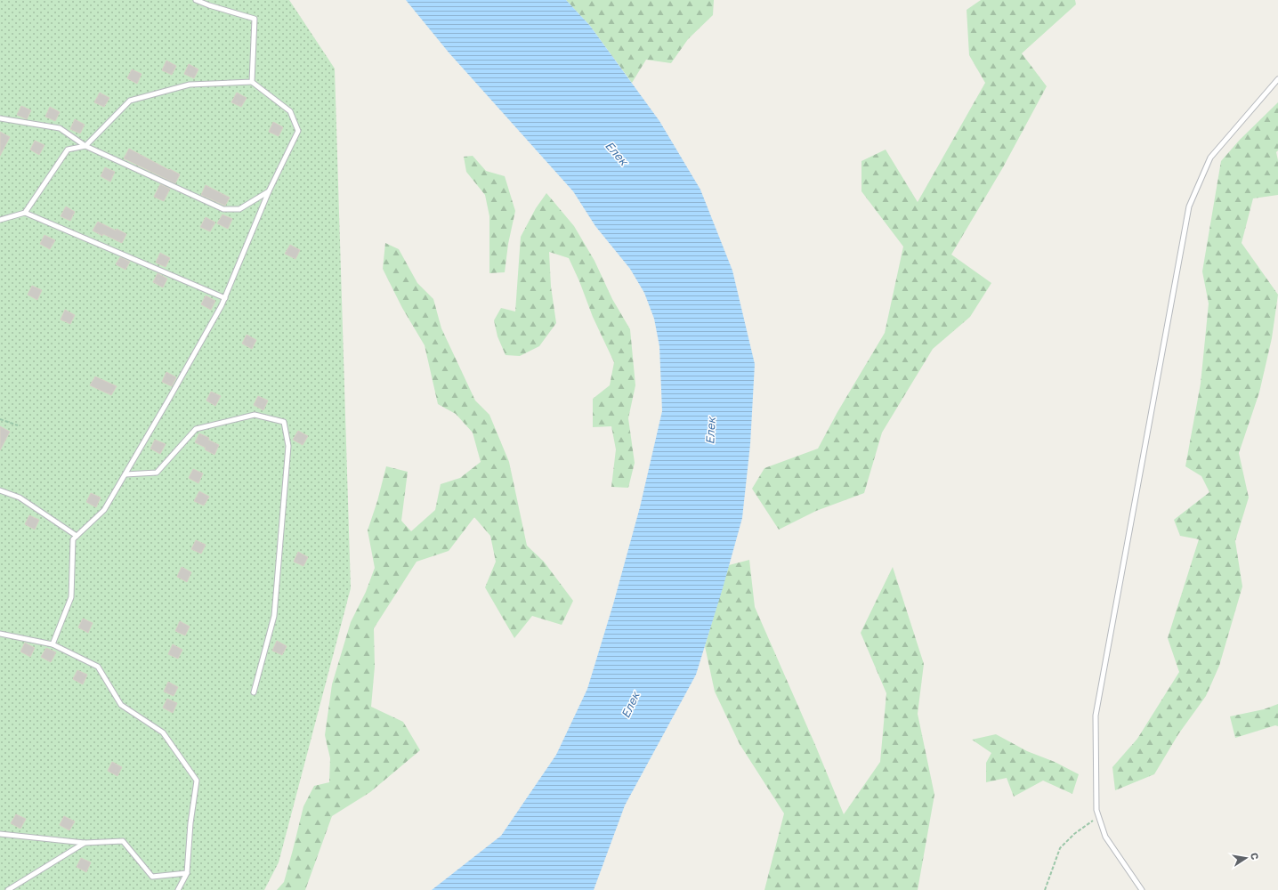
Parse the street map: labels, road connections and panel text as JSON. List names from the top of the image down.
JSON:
{
  "water": ["Елек"],
  "north": "right"
}
